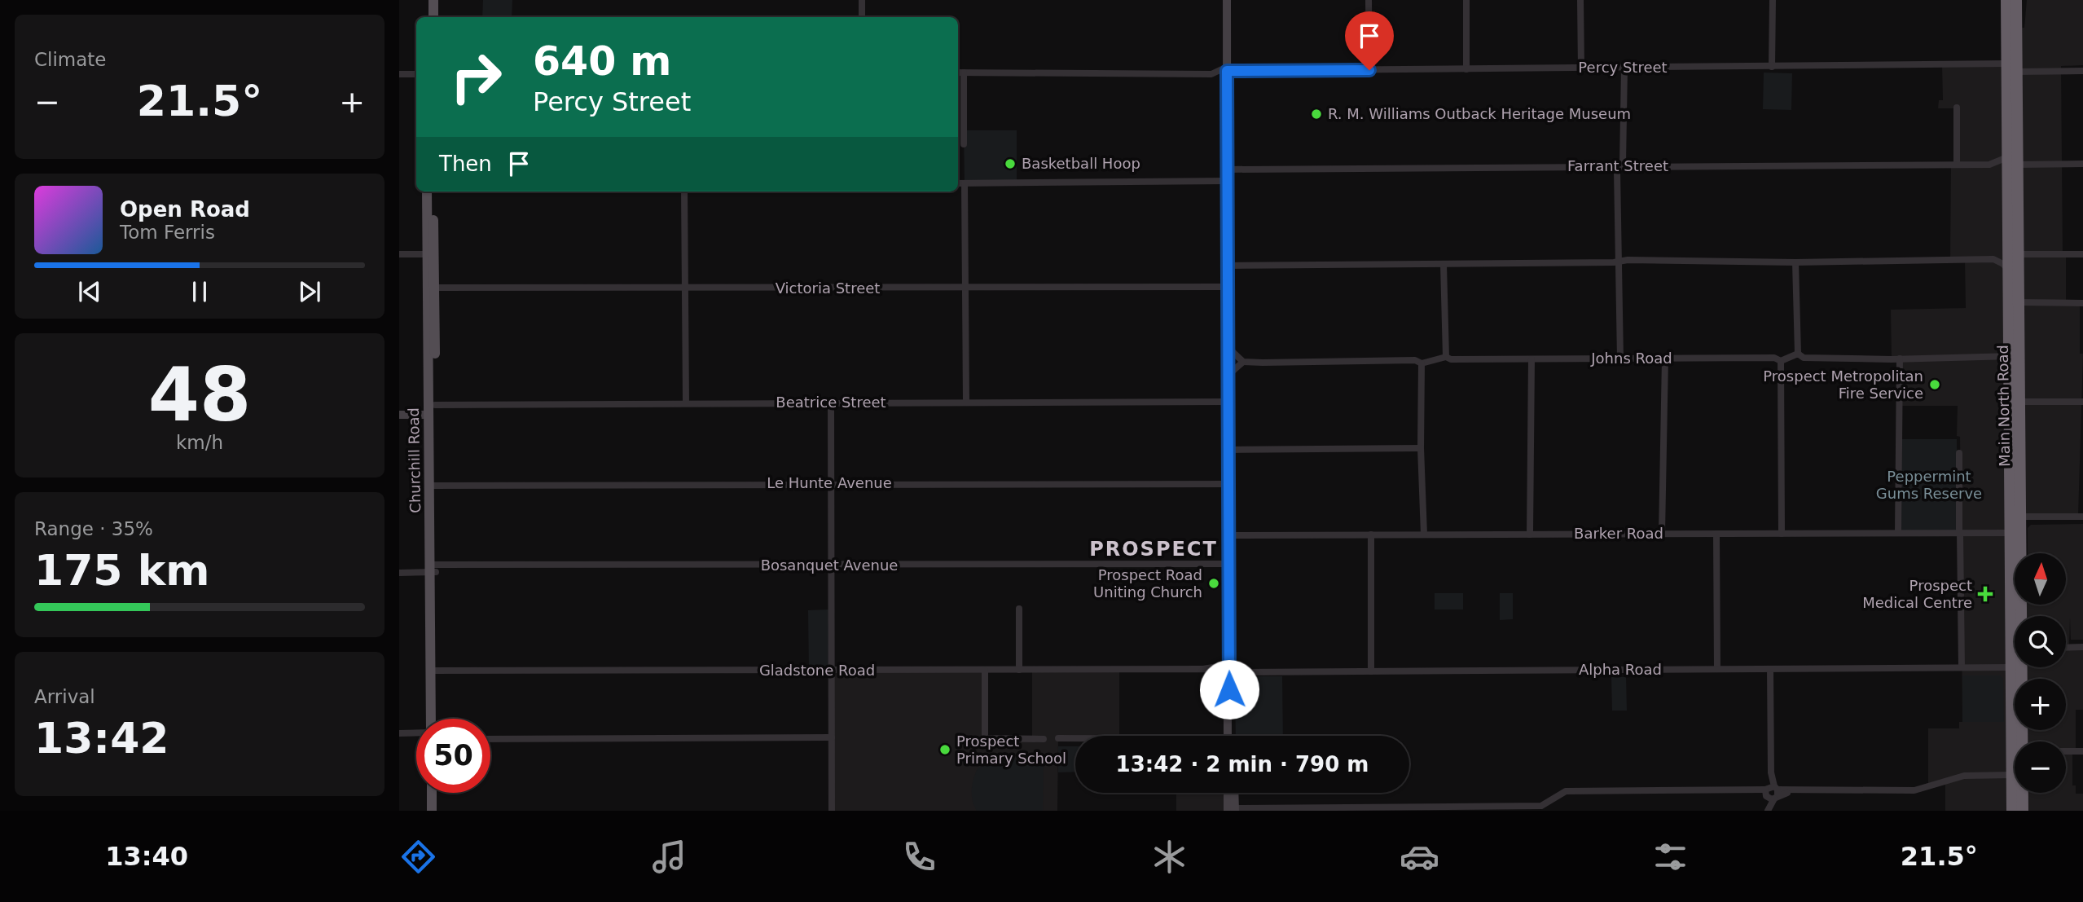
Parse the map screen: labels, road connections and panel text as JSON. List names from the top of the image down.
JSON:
{
  "streets": {
    "highway": ["Main North Road"],
    "main road": ["Churchill Road"],
    "street": [
      "Percy Street",
      "Farrant Street",
      "Victoria Street",
      "Johns Road",
      "Beatrice Street",
      "Le Hunte Avenue",
      "Barker Road",
      "Bosanquet Avenue",
      "Alpha Road",
      "Gladstone Road"
    ]
  },
  "crossings": [
    ["Percy Street", "Main North Road"],
    ["Farrant Street", "Main North Road"],
    ["Victoria Street", "Churchill Road"],
    ["Beatrice Street", "Churchill Road"],
    ["Main North Road", "Barker Road"],
    ["Churchill Road", "Le Hunte Avenue"],
    ["Churchill Road", "Bosanquet Avenue"],
    ["Churchill Road", "Gladstone Road"],
    ["Alpha Road", "Gladstone Road"]
  ],
  "districts": ["PROSPECT"],
  "parks": ["Peppermint Gums Reserve"],
  "places": {
    "other": [
      "R. M. Williams Outback Heritage Museum",
      "Basketball Hoop",
      "Prospect Metropolitan Fire Service",
      "Prospect Road Uniting Church",
      "Prospect Primary School"
    ],
    "health": ["Prospect Medical Centre"]
  },
  "north": "top",
  "page": {
    "tile": [
      "Climate",
      ["48", "km/h"],
      ["Range · 35%", "175 km"],
      ["Arrival", "13:42"]
    ],
    "turn": ["640 m", "Percy Street"],
    "heat": ["−", "21.5°", "+"],
    "then": "Then",
    "song": ["Open Road", "Tom Ferris"],
    "map_buttons": ["+", "−"],
    "limit": "50",
    "trip": "13:42 · 2 min · 790 m",
    "tabs": ["13:40", "21.5°"]
  }
}
